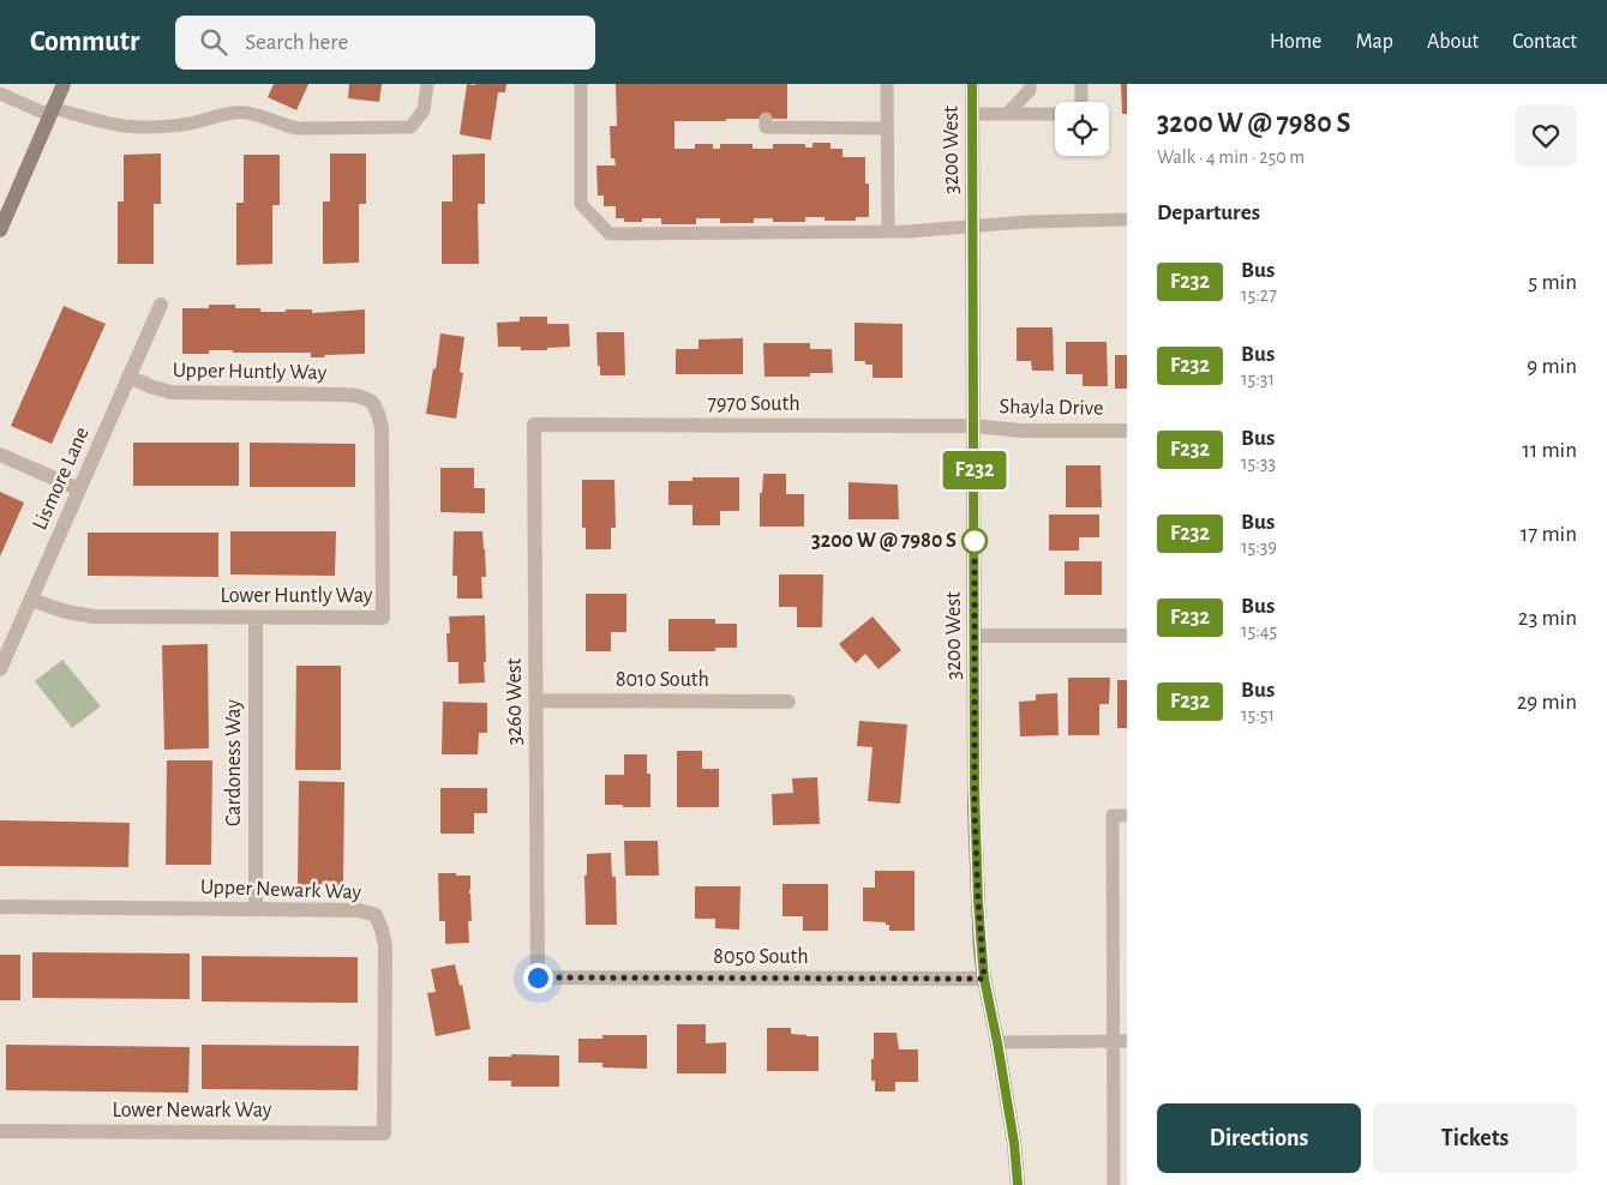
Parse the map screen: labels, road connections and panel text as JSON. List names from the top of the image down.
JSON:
{
  "streets": {
    "street": [
      "3200 West",
      "Upper Huntly Way",
      "7970 South",
      "Shayla Drive",
      "Lismore Lane",
      "Lower Huntly Way",
      "8010 South",
      "3260 West",
      "Cardoness Way",
      "Upper Newark Way",
      "8050 South",
      "Lower Newark Way"
    ]
  },
  "crossings": [
    ["3200 West", "7970 South"],
    ["3200 West", "Shayla Drive"],
    ["3200 West", "8050 South"],
    ["Upper Huntly Way", "Lismore Lane"],
    ["Upper Huntly Way", "Lower Huntly Way"],
    ["7970 South", "Shayla Drive"],
    ["7970 South", "3260 West"],
    ["Lismore Lane", "Lower Huntly Way"],
    ["Lower Huntly Way", "Cardoness Way"],
    ["8010 South", "3260 West"],
    ["3260 West", "8050 South"],
    ["Cardoness Way", "Upper Newark Way"],
    ["Upper Newark Way", "Lower Newark Way"]
  ],
  "places": ["3200 W @ 7980 S"],
  "lines": ["bus line F232"],
  "page": {
    "header": "Commutr",
    "search": "Search here",
    "nav": [
      "Home",
      "Map",
      "About",
      "Contact"
    ],
    "on_map": "F232",
    "heading": [
      ["3200 W @ 7980 S", "Walk · 4 min · 250 m"],
      "Departures"
    ],
    "list": [
      {
        "mark": "F232",
        "name": "Bus",
        "note": "15:27",
        "value": "5 min"
      },
      {
        "mark": "F232",
        "name": "Bus",
        "note": "15:31",
        "value": "9 min"
      },
      {
        "mark": "F232",
        "name": "Bus",
        "note": "15:33",
        "value": "11 min"
      },
      {
        "mark": "F232",
        "name": "Bus",
        "note": "15:39",
        "value": "17 min"
      },
      {
        "mark": "F232",
        "name": "Bus",
        "note": "15:45",
        "value": "23 min"
      },
      {
        "mark": "F232",
        "name": "Bus",
        "note": "15:51",
        "value": "29 min"
      }
    ],
    "buttons": ["Directions", "Tickets"]
  }
}
